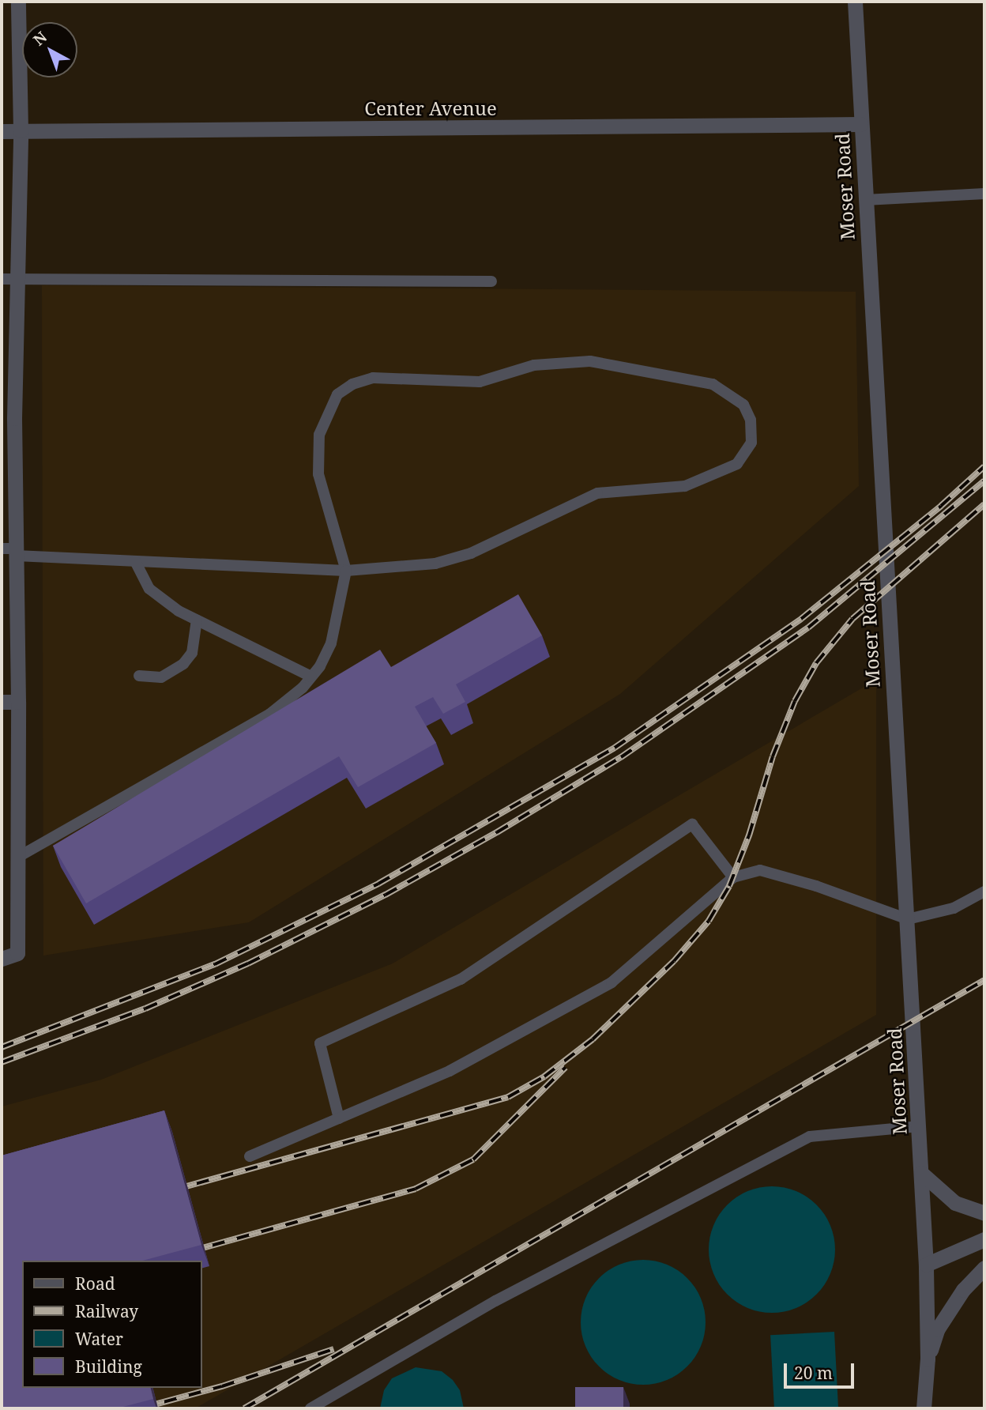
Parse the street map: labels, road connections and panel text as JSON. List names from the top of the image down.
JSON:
{
  "streets": {
    "street": ["Center Avenue", "Moser Road"]
  },
  "crossings": [
    ["Center Avenue", "Moser Road"]
  ],
  "legend": [
    "Road",
    "Railway",
    "Water",
    "Building"
  ],
  "scale_bar": "20 m",
  "north": "top left"
}
